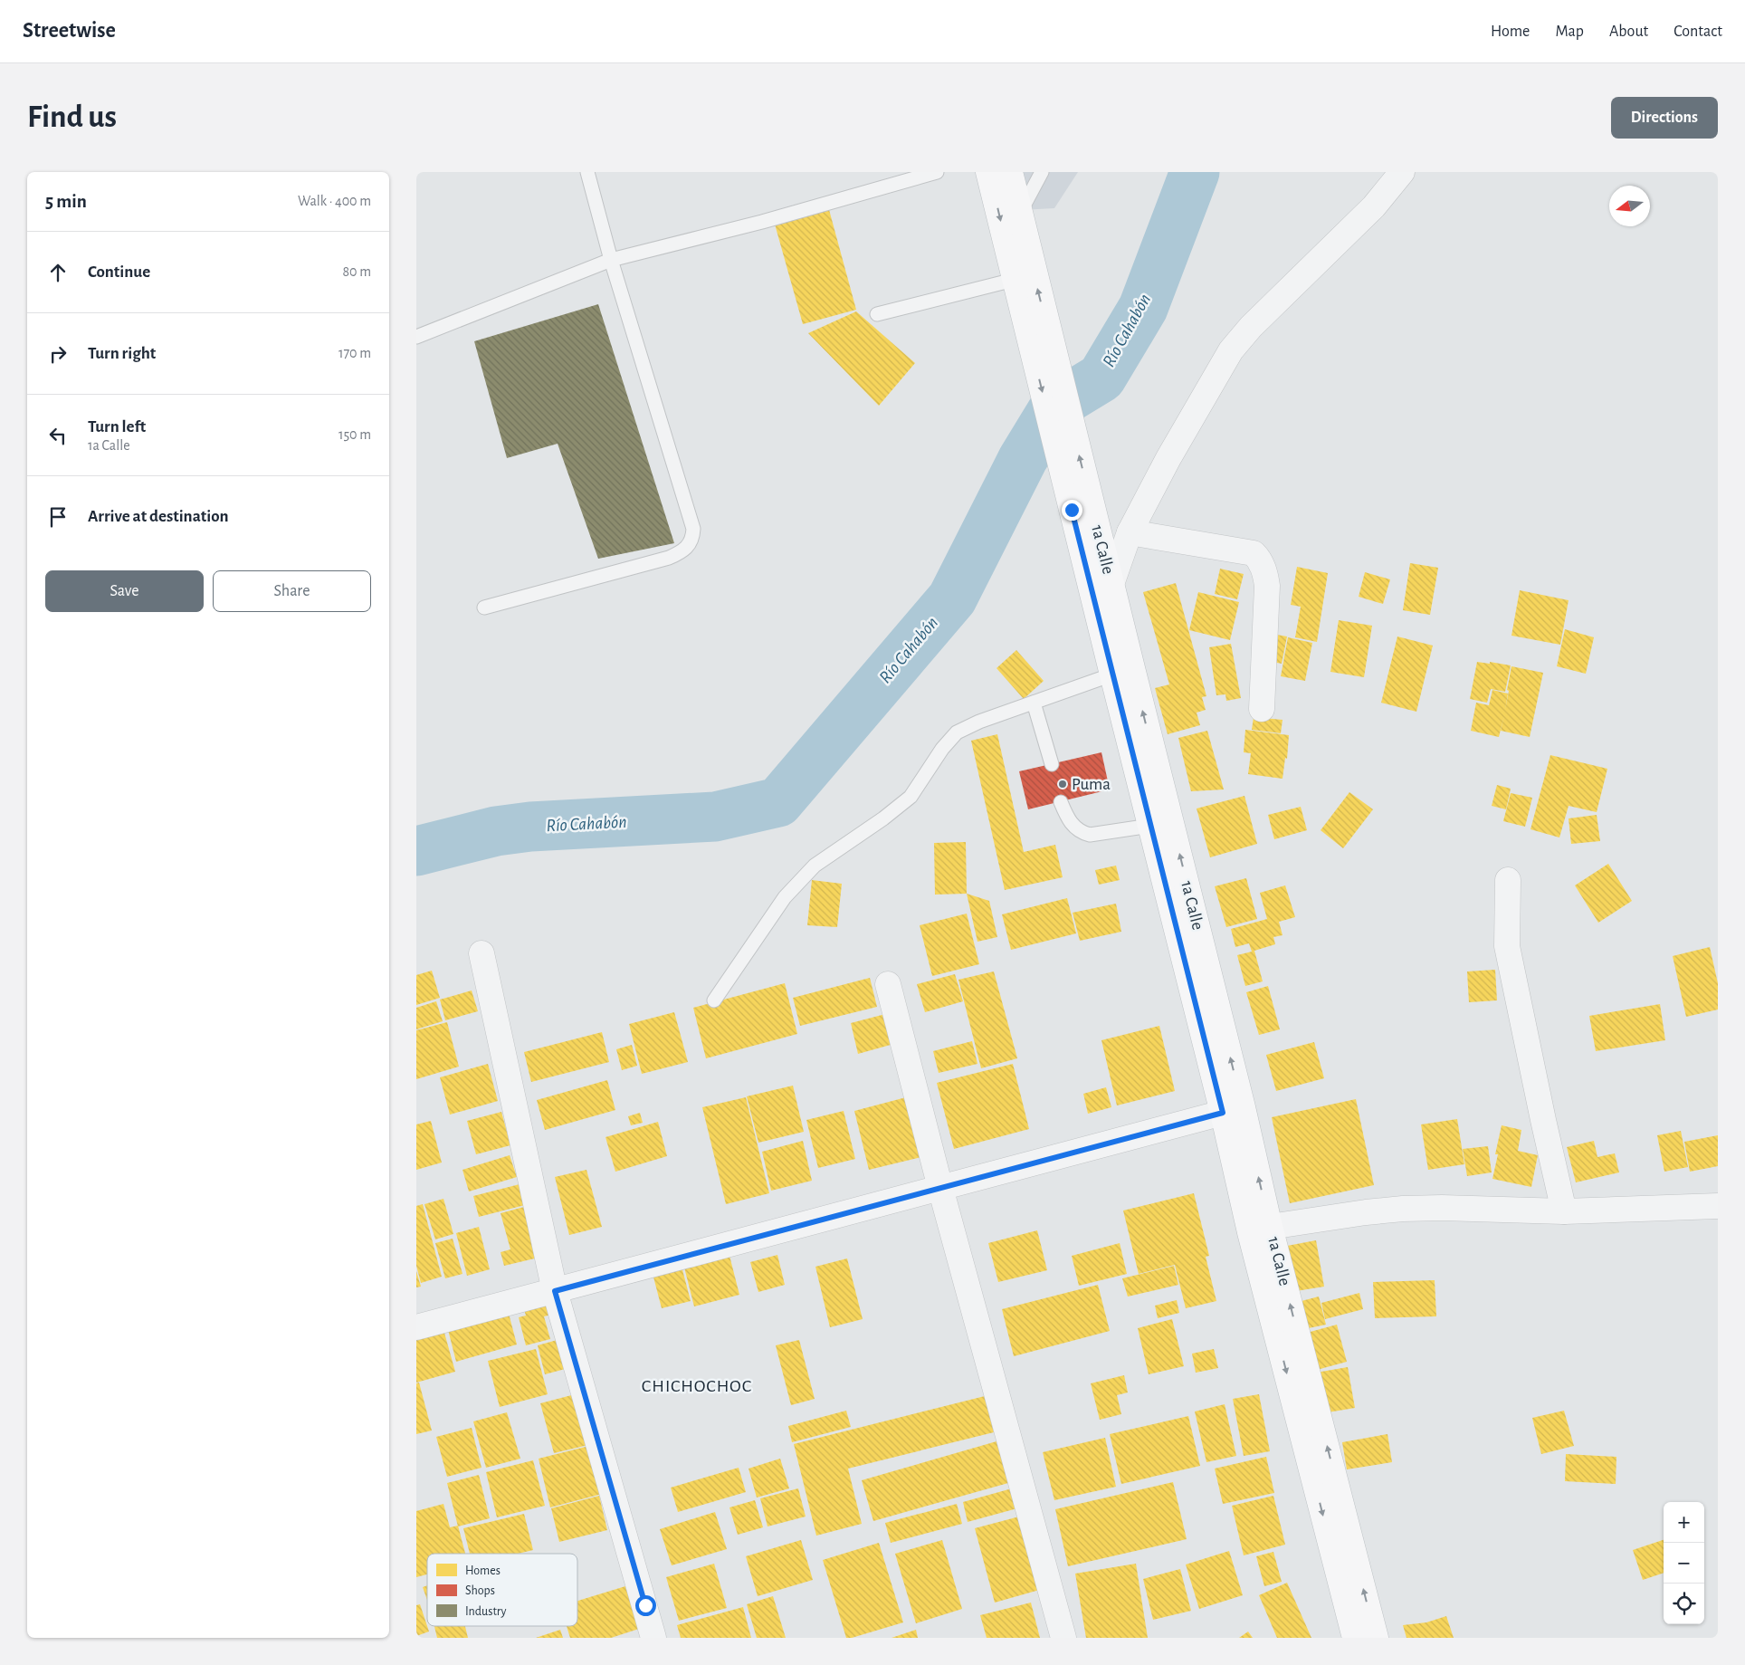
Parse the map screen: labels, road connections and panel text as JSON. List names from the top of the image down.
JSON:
{
  "streets": {
    "main road": ["1a Calle"]
  },
  "districts": ["CHICHOCHOC"],
  "water": ["Río Cahabón"],
  "places": ["Puma"],
  "legend": ["Homes", "Shops", "Industry"],
  "north": "left",
  "page": {
    "header": "Streetwise",
    "nav": [
      "Home",
      "Map",
      "About",
      "Contact"
    ],
    "buttons": [
      "Directions",
      ["Save", "Share"]
    ],
    "title": "Find us",
    "heading": ["5 min", "Walk · 400 m"],
    "list": [
      ["Continue", "80 m"],
      ["Turn right", "170 m"],
      ["Turn left", "1a Calle", "150 m"],
      "Arrive at destination"
    ],
    "map_buttons": ["+", "−"]
  }
}
